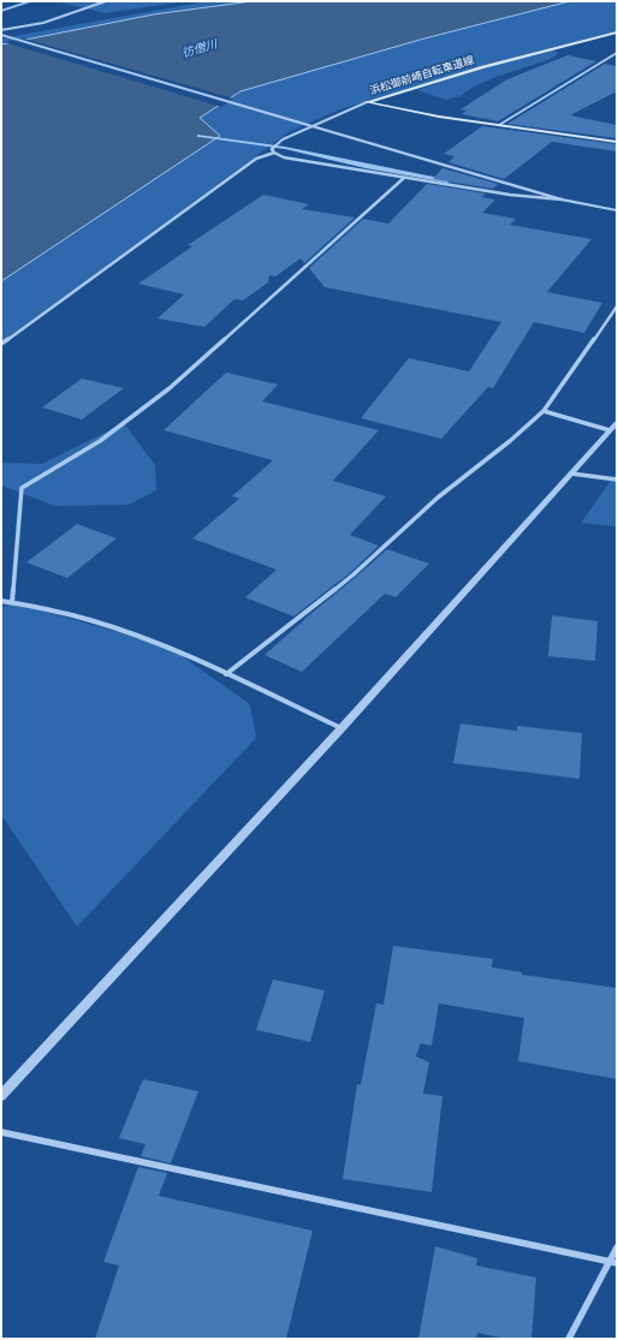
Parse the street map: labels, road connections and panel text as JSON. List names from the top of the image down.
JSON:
{
  "streets": {
    "main road": ["浜松御前崎自転車道線"]
  },
  "water": ["彷僧川"]
}
